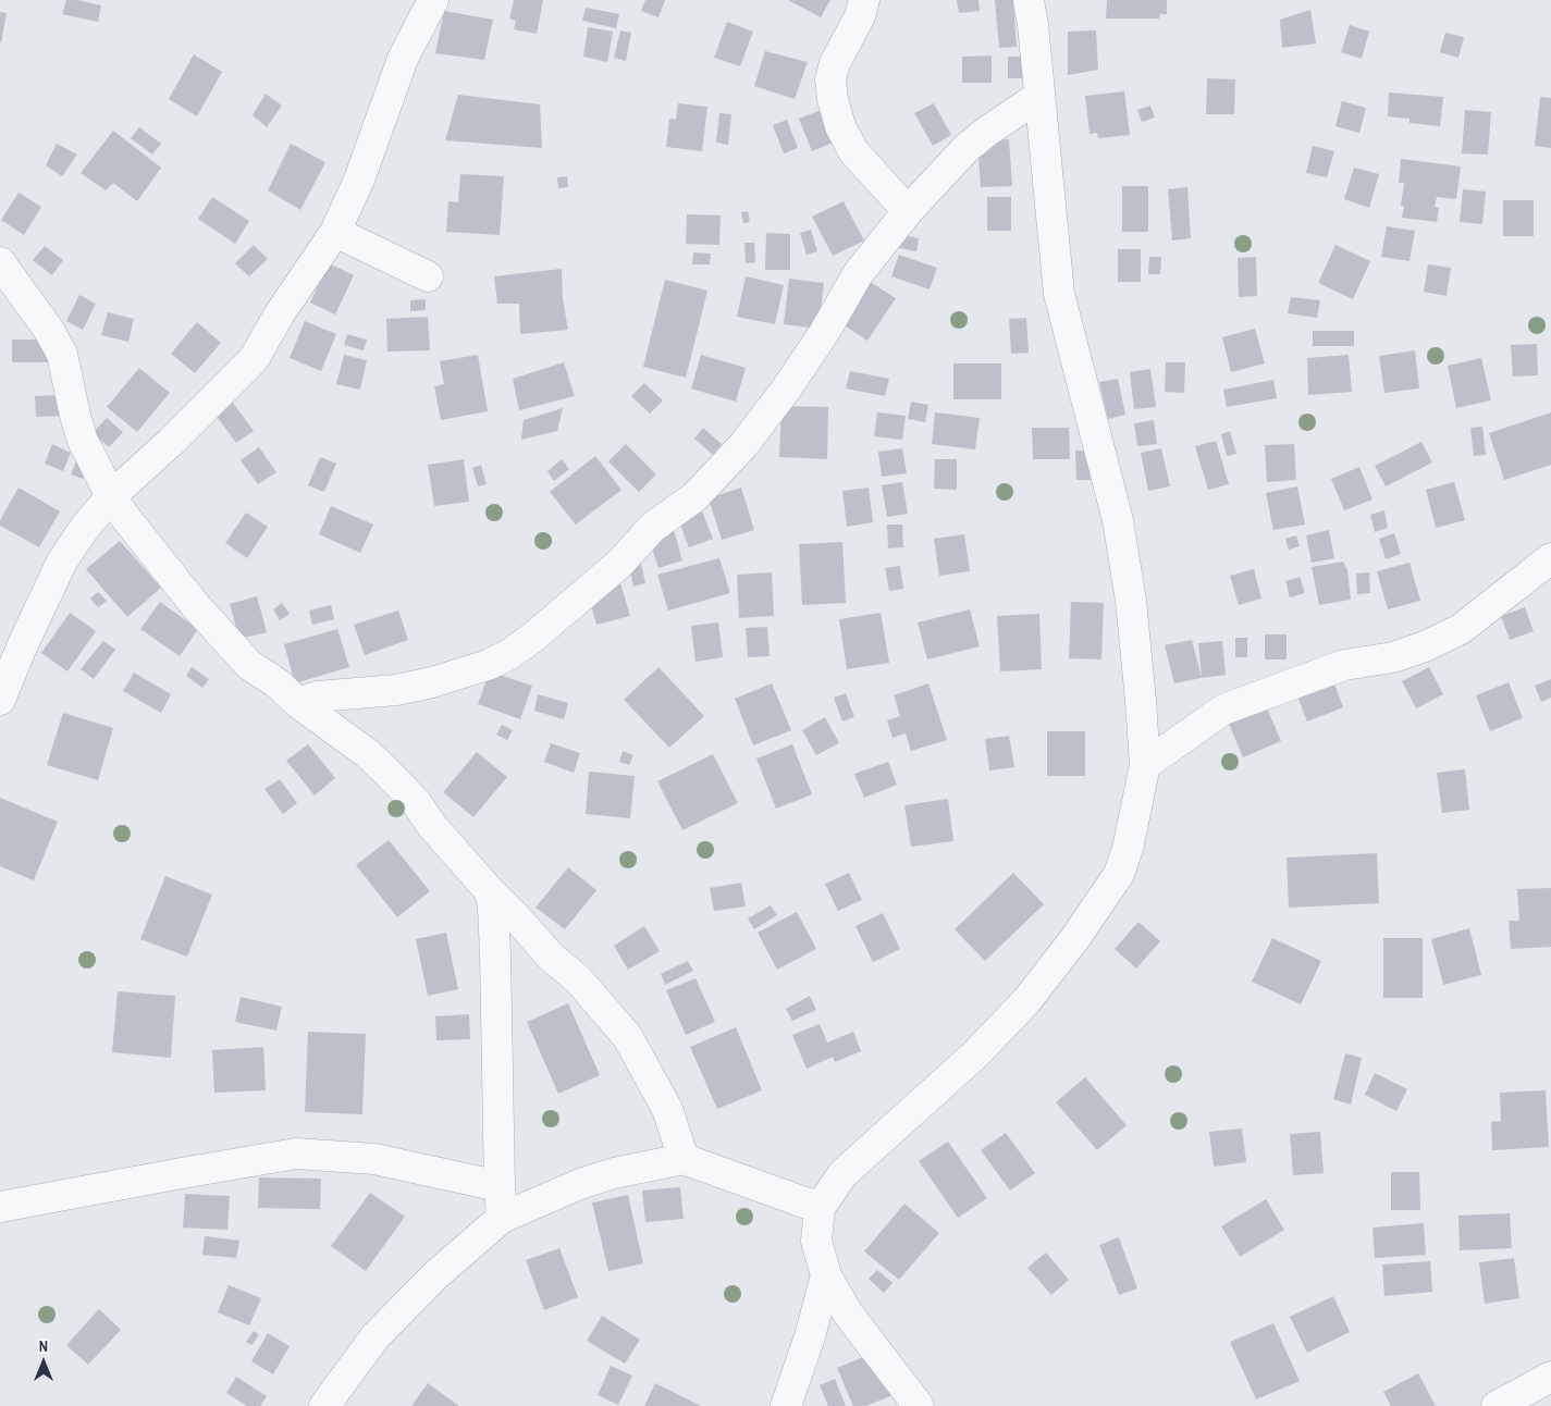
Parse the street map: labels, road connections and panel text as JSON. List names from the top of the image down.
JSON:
{
  "north": "top"
}
